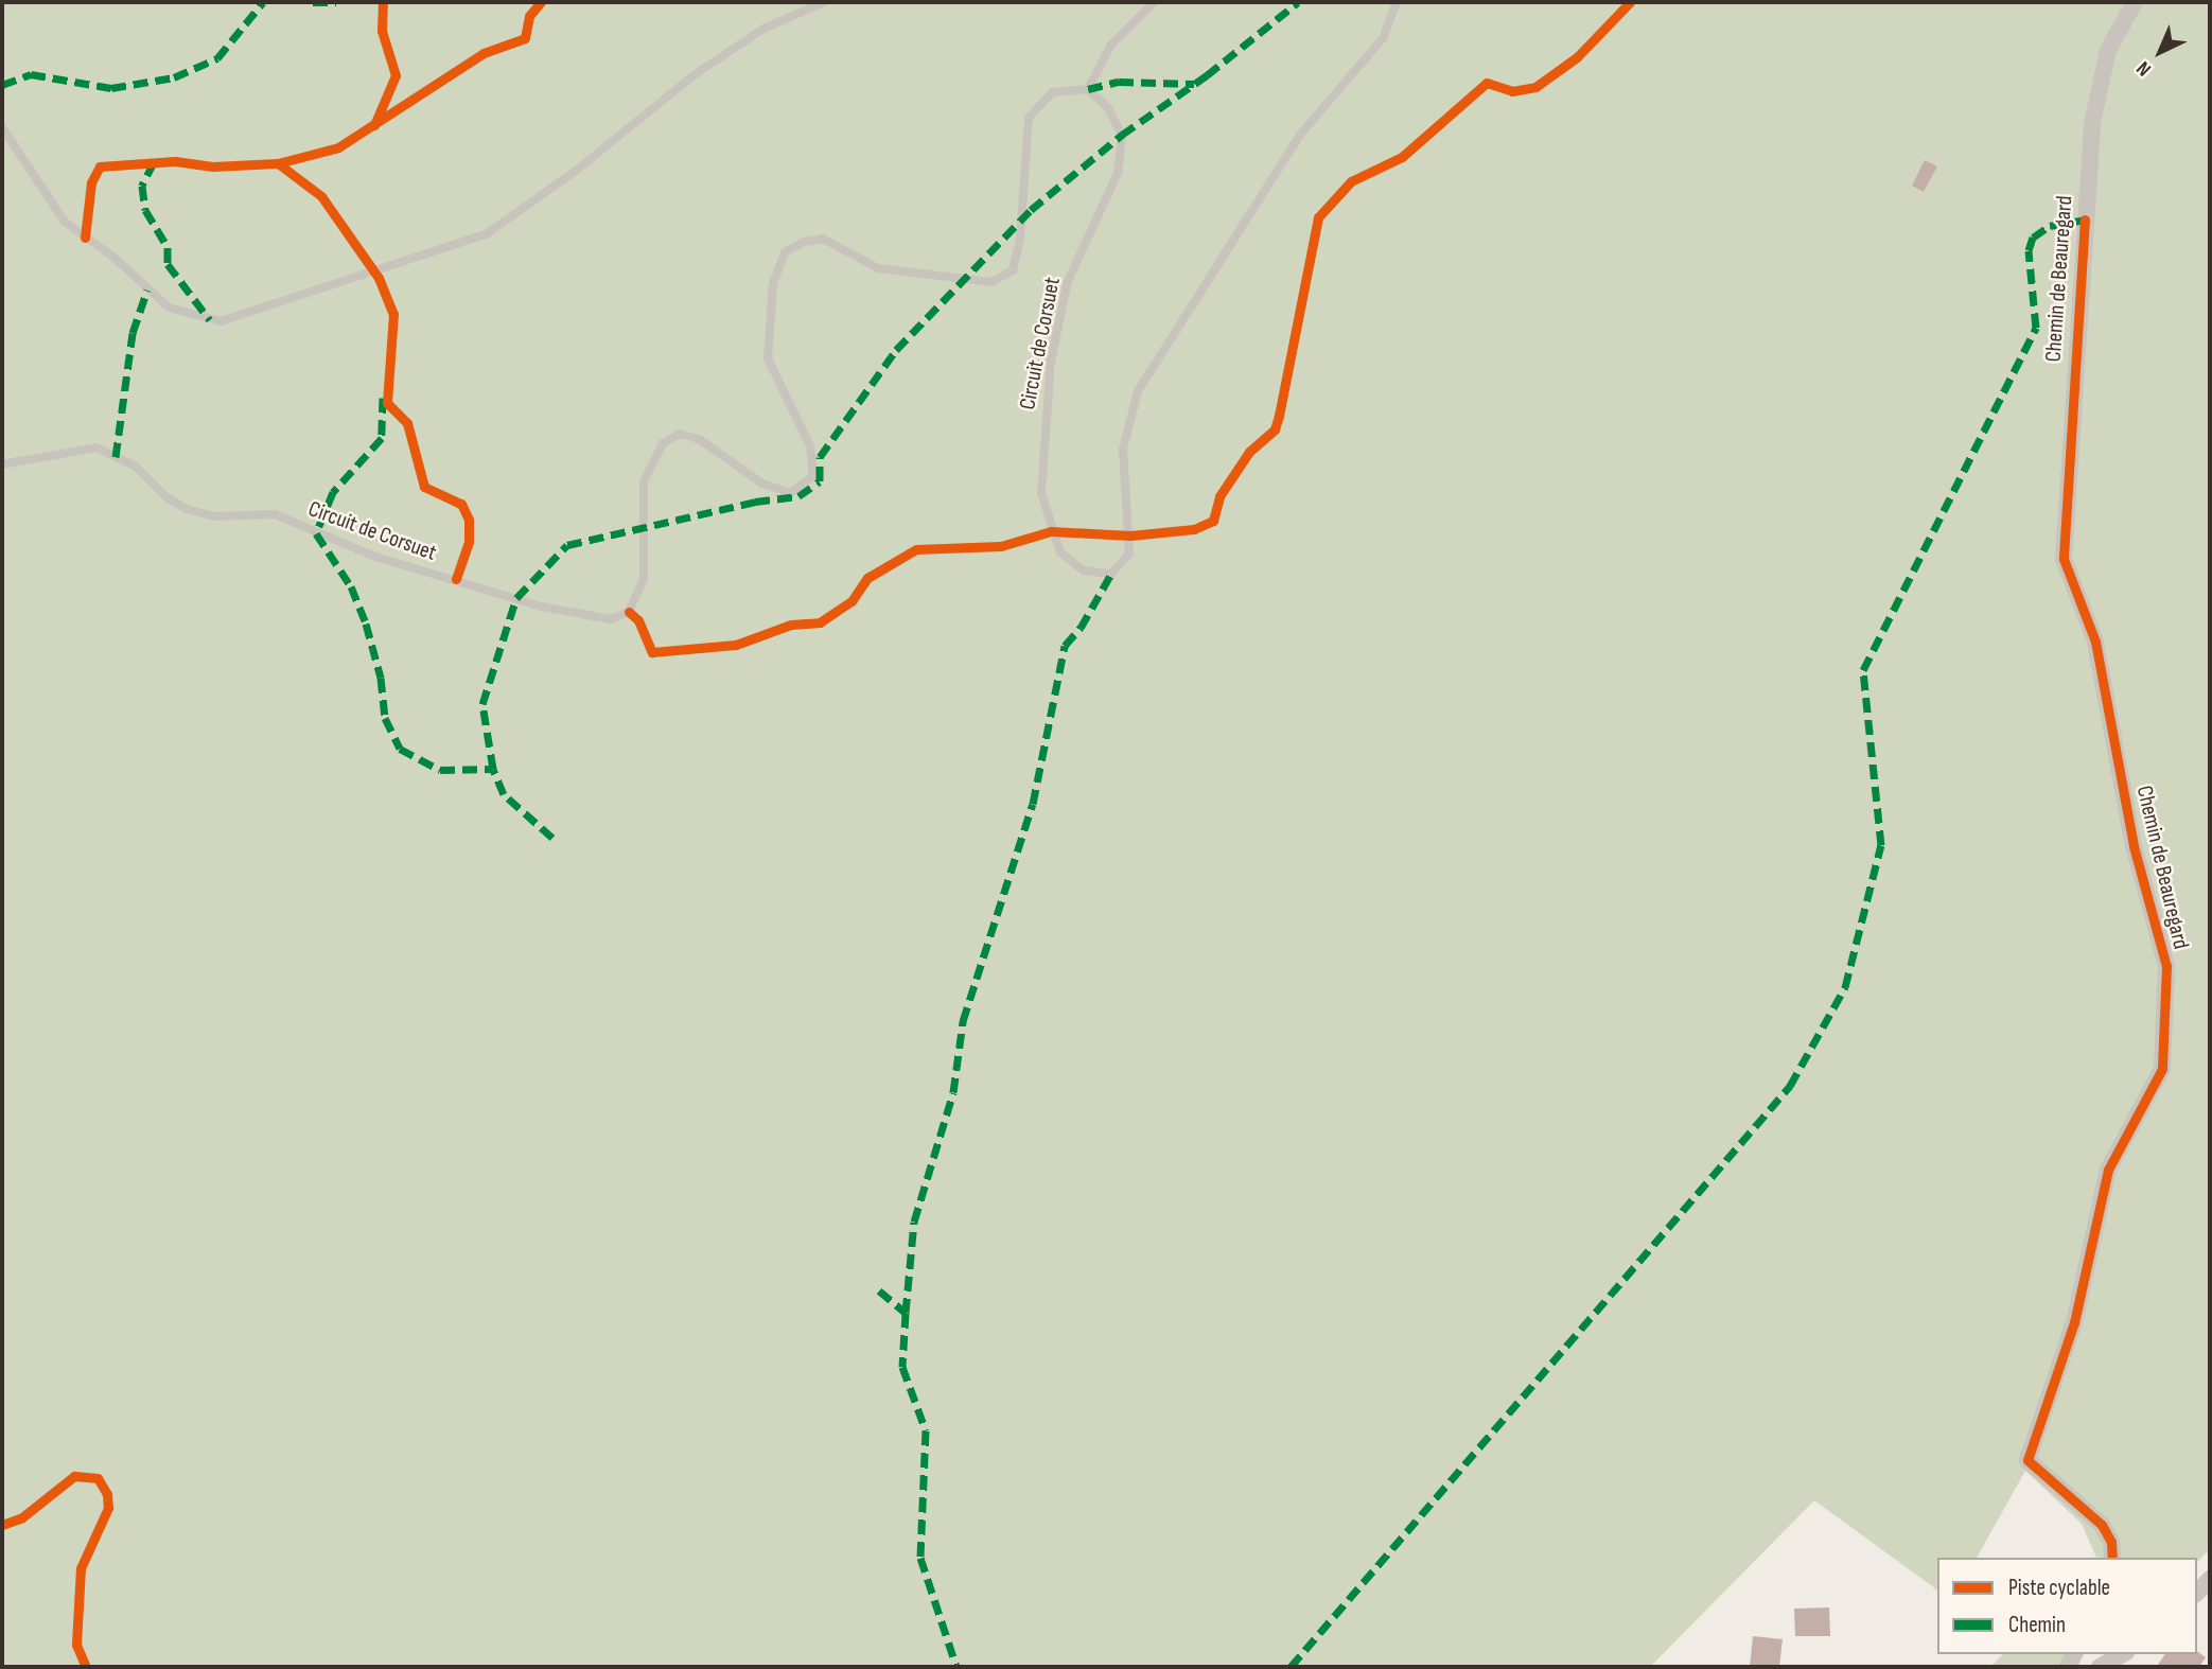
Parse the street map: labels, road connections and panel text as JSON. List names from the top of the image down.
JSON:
{
  "streets": {
    "street": ["Chemin de Beauregard"],
    "lane": ["Circuit de Corsuet"]
  },
  "legend": ["Piste cyclable", "Chemin"],
  "north": "bottom left"
}
